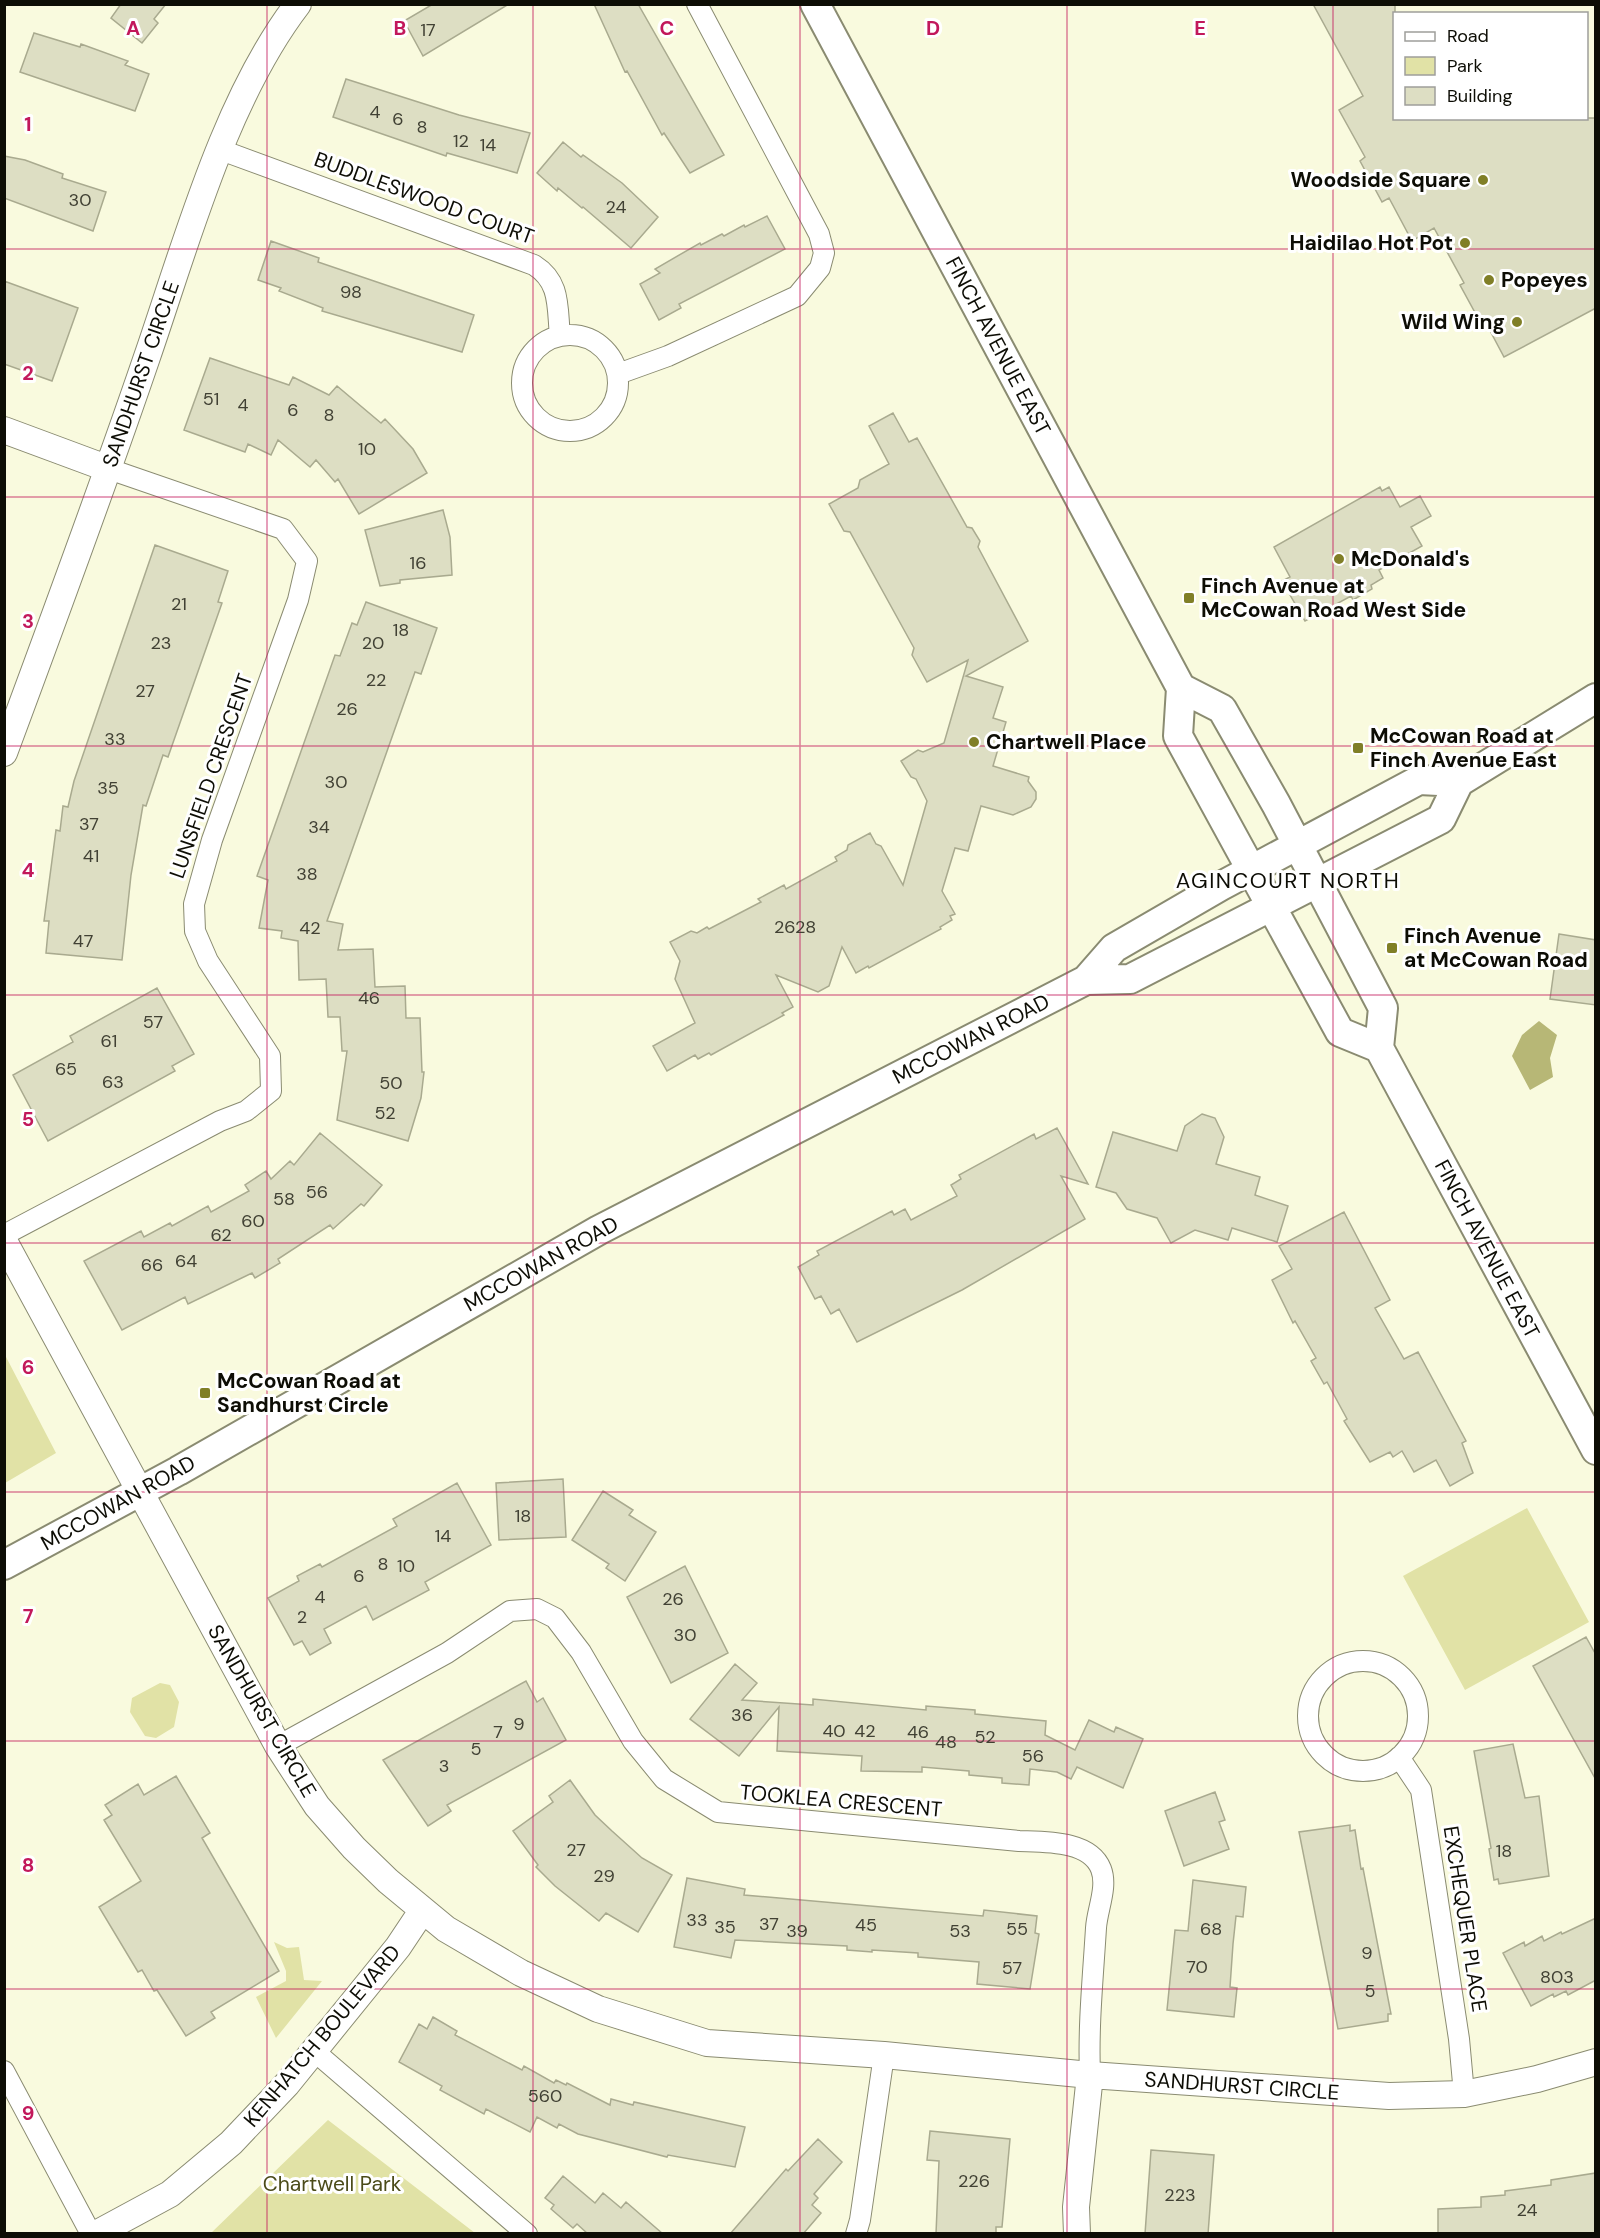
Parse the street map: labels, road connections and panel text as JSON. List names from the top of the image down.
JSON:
{
  "streets": {
    "main road": ["FINCH AVENUE EAST", "MCCOWAN ROAD"],
    "street": [
      "BUDDLESWOOD COURT",
      "SANDHURST CIRCLE",
      "LUNSFIELD CRESCENT",
      "TOOKLEA CRESCENT",
      "EXCHEQUER PLACE",
      "KENHATCH BOULEVARD"
    ]
  },
  "crossings": [
    ["BUDDLESWOOD COURT", "SANDHURST CIRCLE"],
    ["SANDHURST CIRCLE", "LUNSFIELD CRESCENT"],
    ["SANDHURST CIRCLE", "MCCOWAN ROAD"],
    ["SANDHURST CIRCLE", "TOOKLEA CRESCENT"],
    ["SANDHURST CIRCLE", "EXCHEQUER PLACE"],
    ["SANDHURST CIRCLE", "KENHATCH BOULEVARD"]
  ],
  "districts": ["AGINCOURT NORTH"],
  "parks": ["Chartwell Park"],
  "places": {
    "other": [
      "Woodside Square",
      "Haidilao Hot Pot",
      "Popeyes",
      "Wild Wing",
      "McDonald's",
      "Chartwell Place"
    ],
    "transit": [
      "Finch Avenue at McCowan Road West Side",
      "McCowan Road at Finch Avenue East",
      "Finch Avenue at McCowan Road",
      "McCowan Road at Sandhurst Circle"
    ]
  },
  "house_numbers": [
    "17",
    "4",
    "6",
    "8",
    "12",
    "14",
    "30",
    "24",
    "98",
    "51",
    "4",
    "6",
    "8",
    "10",
    "16",
    "21",
    "18",
    "23",
    "20",
    "22",
    "27",
    "26",
    "33",
    "30",
    "35",
    "37",
    "34",
    "41",
    "38",
    "2628",
    "42",
    "47",
    "46",
    "57",
    "61",
    "65",
    "63",
    "50",
    "52",
    "56",
    "58",
    "60",
    "62",
    "64",
    "66",
    "18",
    "14",
    "8",
    "10",
    "6",
    "4",
    "26",
    "2",
    "30",
    "36",
    "9",
    "40",
    "42",
    "7",
    "46",
    "52",
    "48",
    "5",
    "56",
    "3",
    "27",
    "18",
    "29",
    "33",
    "37",
    "45",
    "35",
    "55",
    "68",
    "39",
    "53",
    "9",
    "70",
    "57",
    "803",
    "5",
    "560",
    "226",
    "223",
    "24"
  ],
  "legend": ["Road", "Park", "Building"],
  "grid": {
    "columns": [
      "A",
      "B",
      "C",
      "D",
      "E"
    ],
    "rows": [
      "1",
      "2",
      "3",
      "4",
      "5",
      "6",
      "7",
      "8",
      "9"
    ]
  }
}
